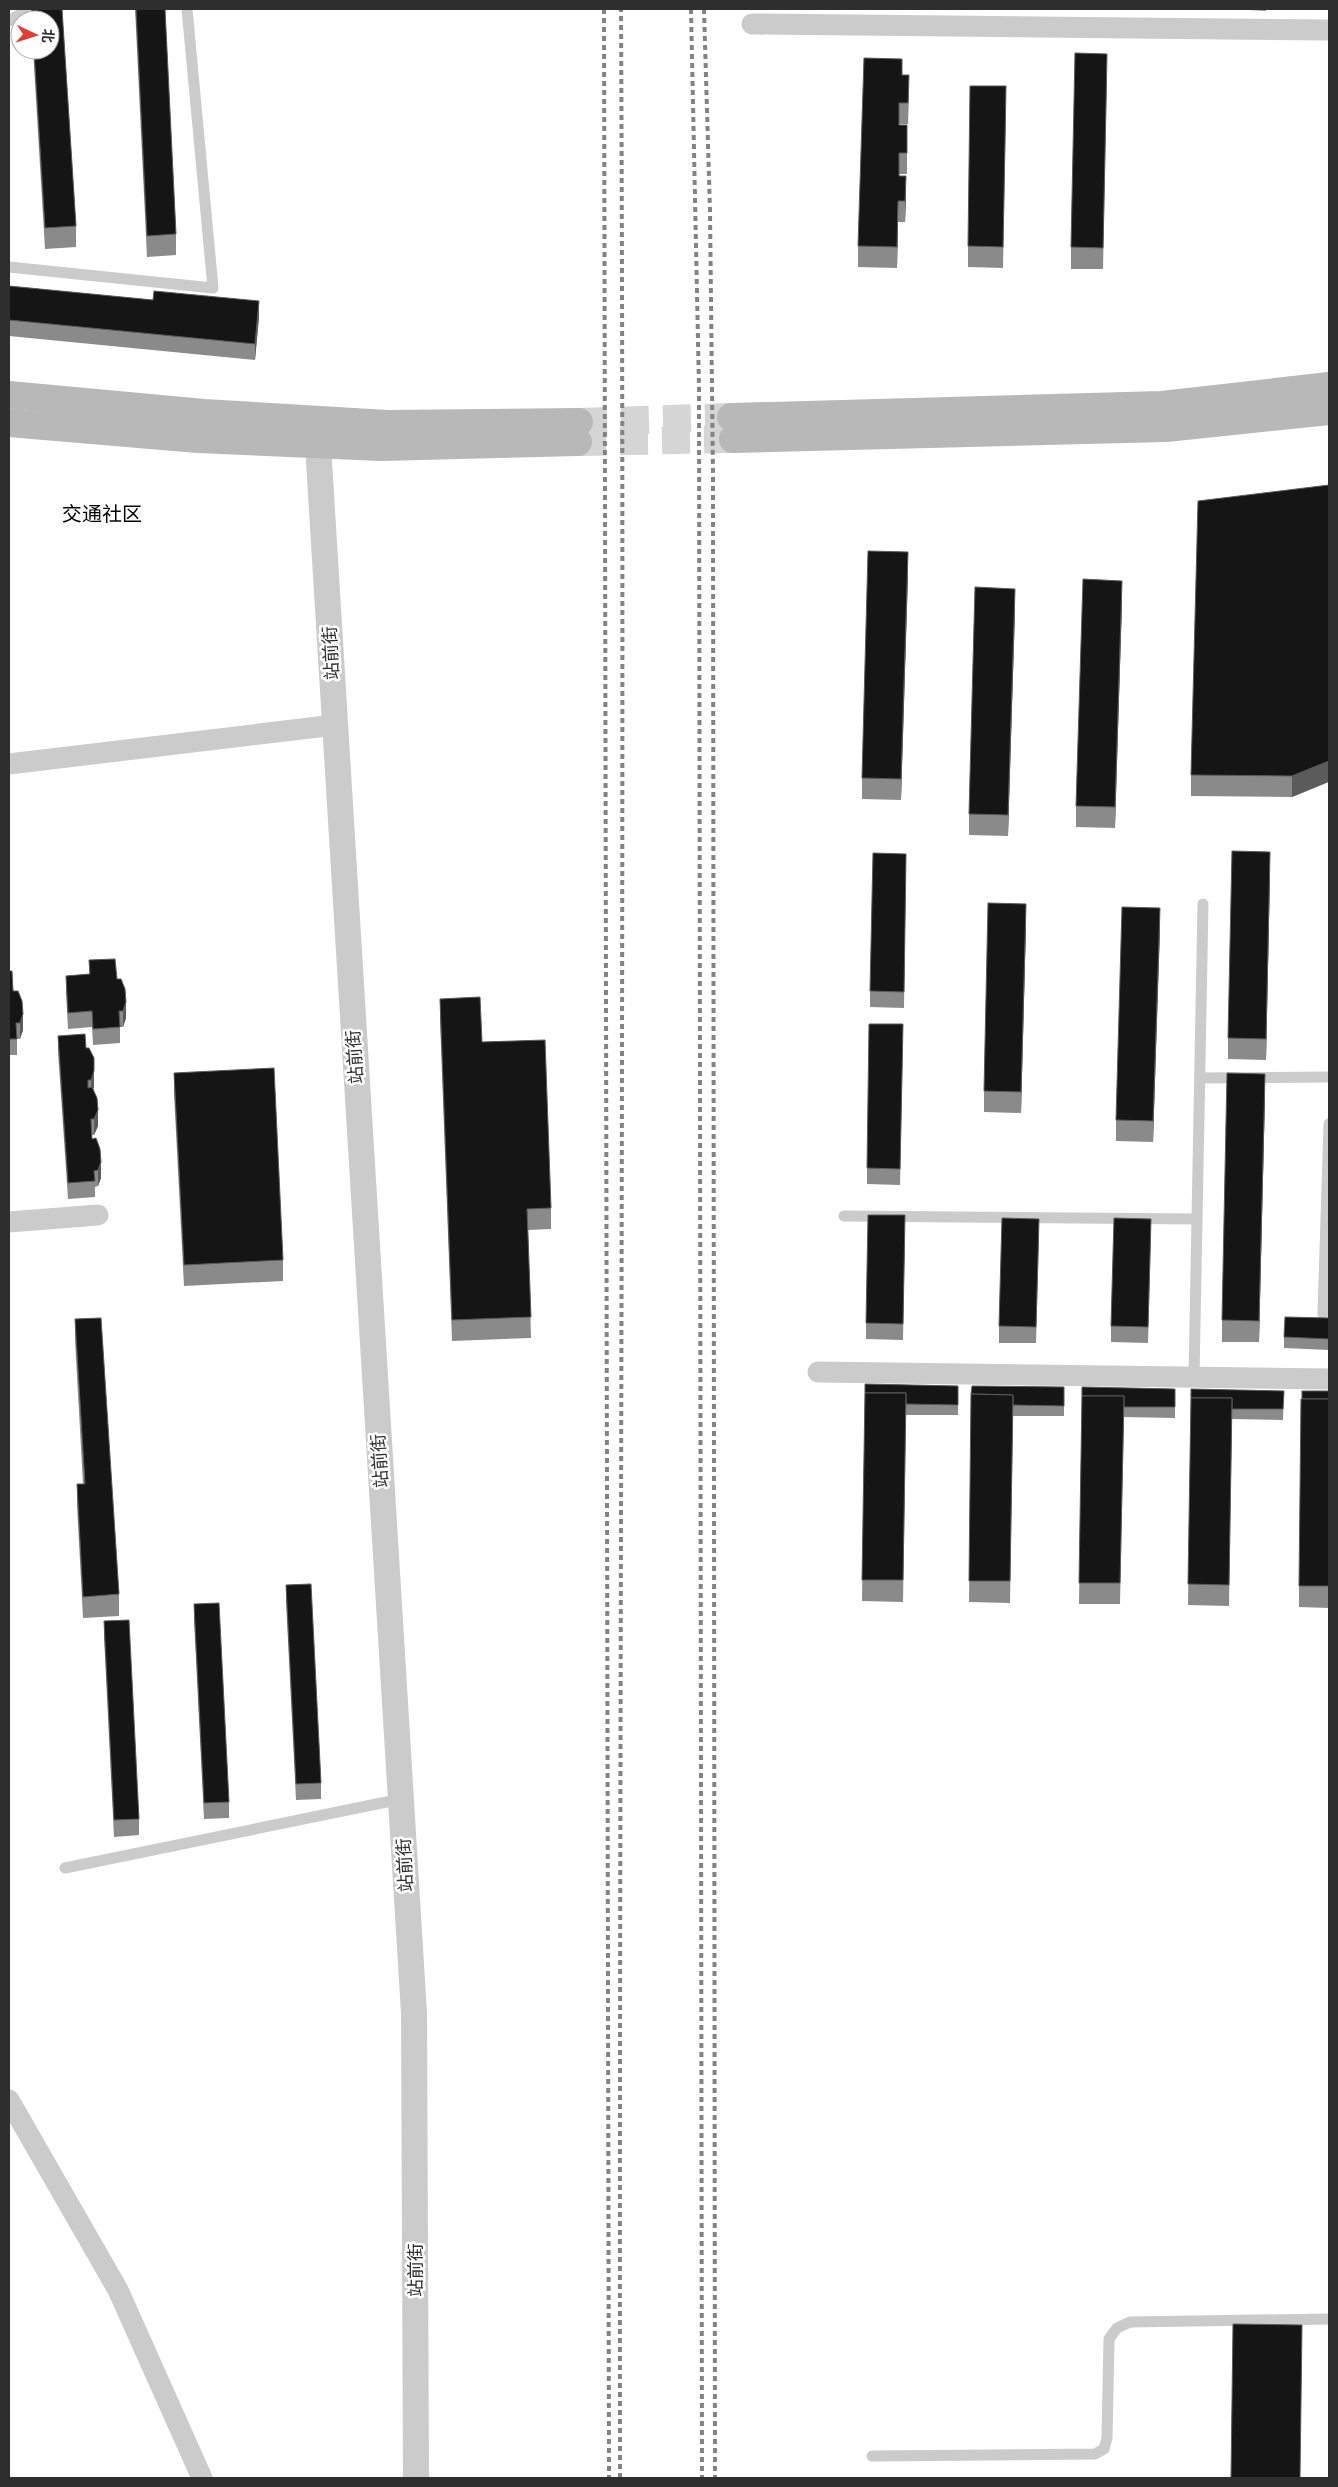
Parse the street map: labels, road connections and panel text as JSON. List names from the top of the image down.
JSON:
{
  "streets": {
    "street": ["站前街"]
  },
  "districts": ["交通社区"],
  "north": "right"
}
